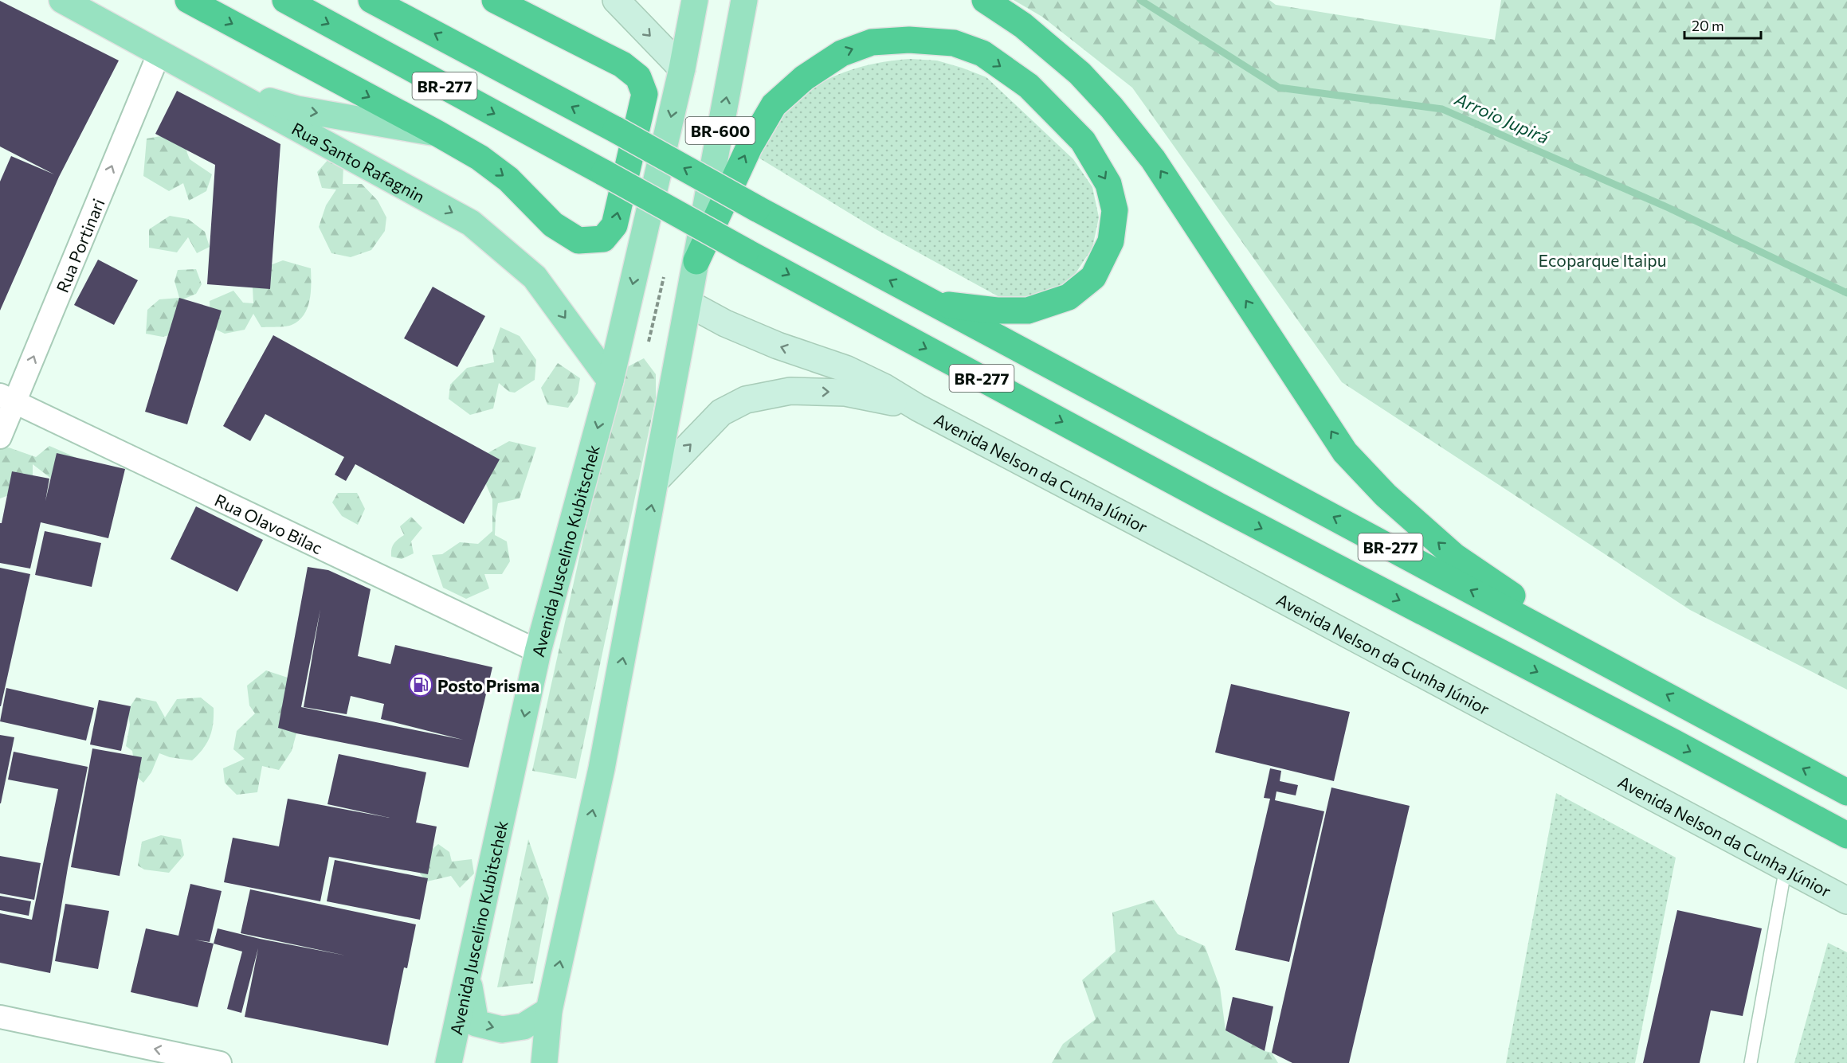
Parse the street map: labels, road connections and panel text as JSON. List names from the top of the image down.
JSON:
{
  "streets": {
    "highway": ["BR-277"],
    "main road": ["BR-600", "Rua Santo Rafagnin", "Avenida Juscelino Kubitschek"],
    "street": ["Rua Portinari", "Avenida Nelson da Cunha Júnior", "Rua Olavo Bilac"]
  },
  "crossings": [
    ["Rua Santo Rafagnin", "Rua Portinari"],
    ["Rua Santo Rafagnin", "Avenida Juscelino Kubitschek"],
    ["Rua Portinari", "Rua Olavo Bilac"],
    ["Rua Olavo Bilac", "Avenida Juscelino Kubitschek"]
  ],
  "one_way": ["Rua Portinari"],
  "water": ["Arroio Jupirá"],
  "parks": ["Ecoparque Itaipu"],
  "places": {
    "fuel station": ["Posto Prisma"]
  },
  "scale_bar": "20 m"
}
